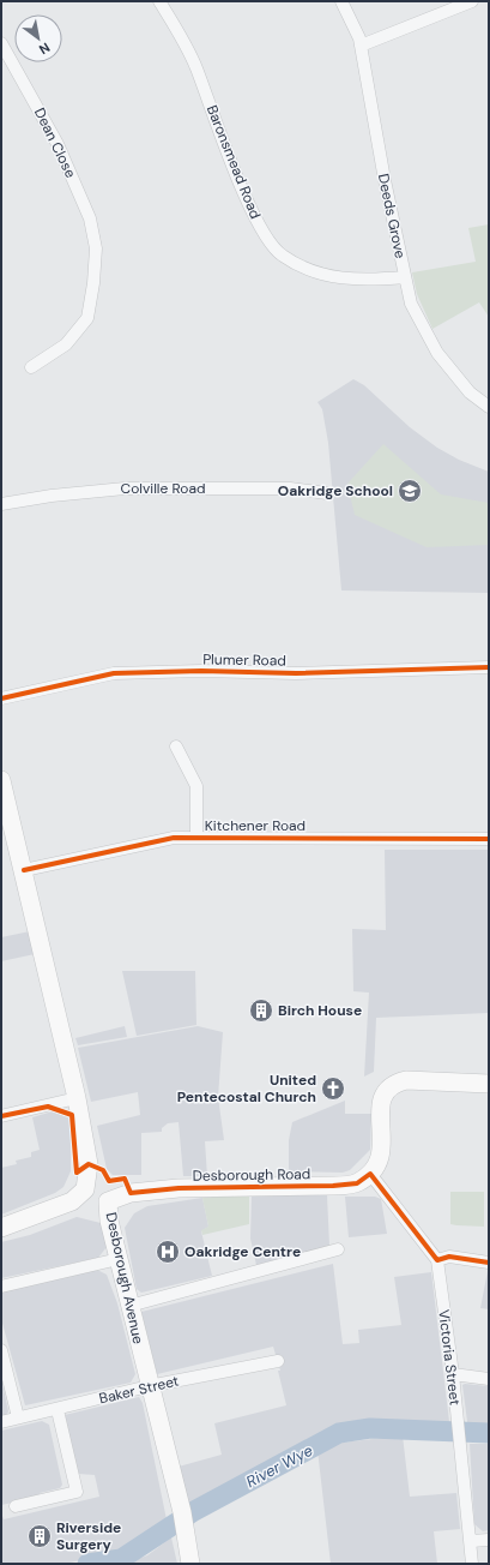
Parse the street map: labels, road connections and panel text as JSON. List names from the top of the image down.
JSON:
{
  "streets": {
    "street": [
      "Dean Close",
      "Baronsmead Road",
      "Deeds Grove",
      "Colville Road",
      "Plumer Road",
      "Kitchener Road",
      "Desborough Road",
      "Desborough Avenue",
      "Victoria Street",
      "Baker Street"
    ]
  },
  "crossings": [
    ["Baronsmead Road", "Deeds Grove"],
    ["Desborough Road", "Desborough Avenue"],
    ["Desborough Avenue", "Baker Street"]
  ],
  "water": ["River Wye"],
  "places": {
    "school or university": ["Oakridge School"],
    "building": ["Birch House", "Riverside Surgery"],
    "church": ["United Pentecostal Church"],
    "hospital": ["Oakridge Centre"]
  },
  "north": "bottom right"
}
